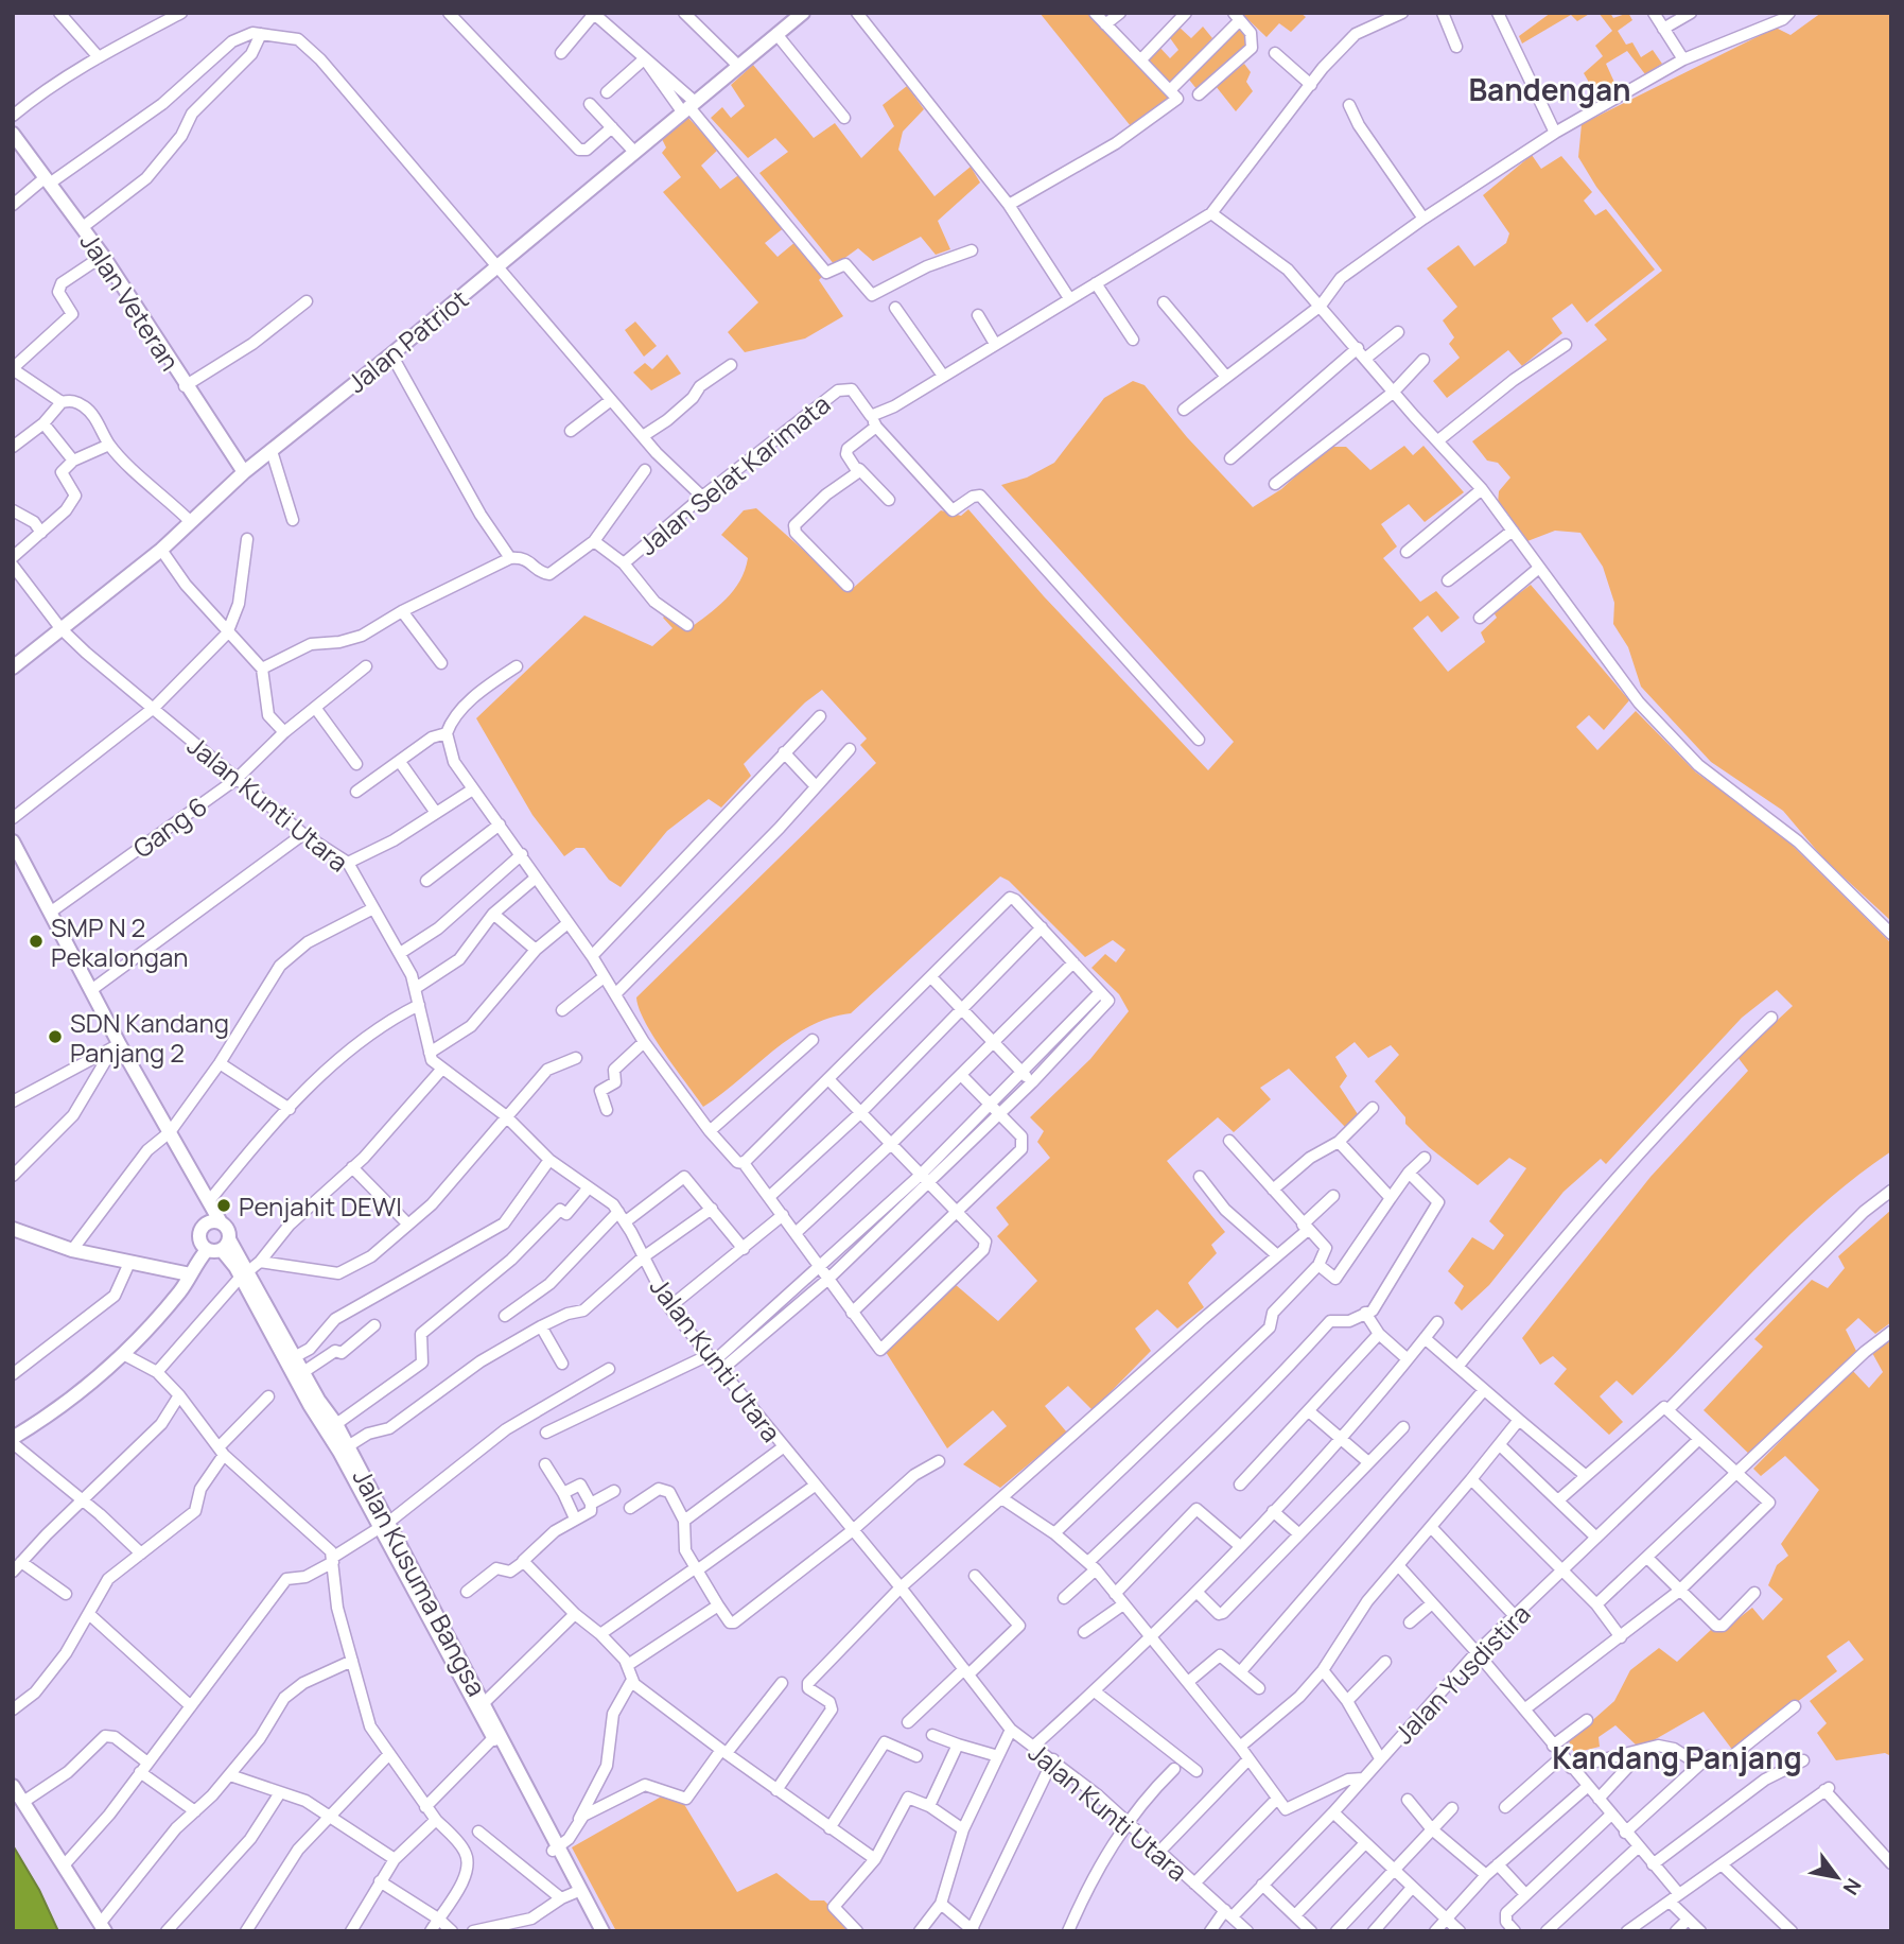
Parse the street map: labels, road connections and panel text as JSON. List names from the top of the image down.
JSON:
{
  "streets": {
    "street": [
      "Jalan Veteran",
      "Jalan Patriot",
      "Jalan Selat Karimata",
      "Jalan Kunti Utara",
      "Gang 6",
      "Jalan Kusuma Bangsa",
      "Jalan Yusdistira"
    ]
  },
  "crossings": [
    ["Jalan Veteran", "Jalan Patriot"],
    ["Jalan Patriot", "Jalan Kunti Utara"],
    ["Jalan Kunti Utara", "Gang 6"],
    ["Jalan Kunti Utara", "Jalan Yusdistira"],
    ["Gang 6", "Jalan Kusuma Bangsa"]
  ],
  "districts": ["Bandengan", "Kandang Panjang"],
  "places": ["SMP N 2 Pekalongan", "SDN Kandang Panjang 2", "Penjahit DEWI"],
  "north": "bottom right"
}
